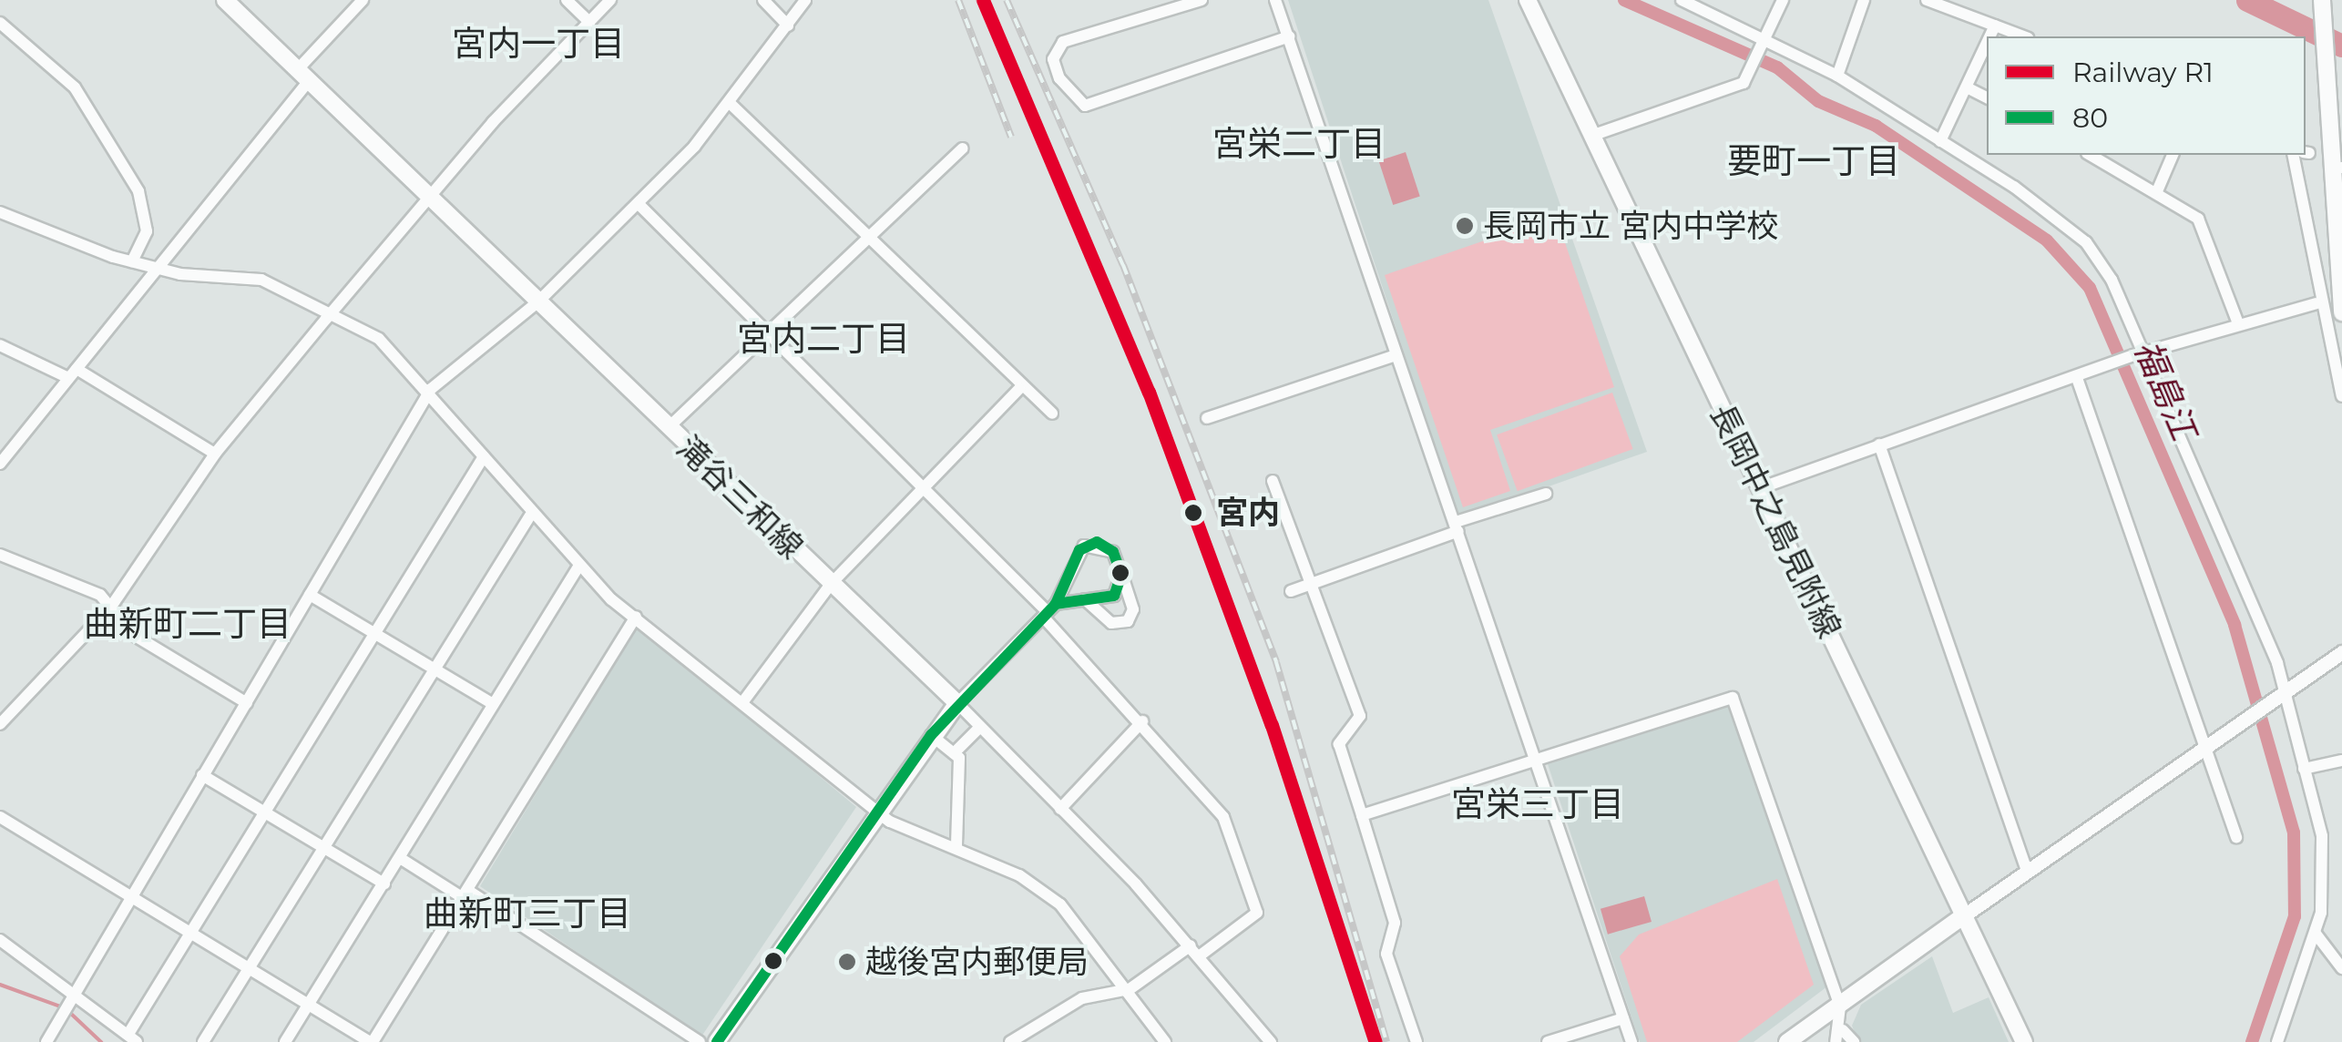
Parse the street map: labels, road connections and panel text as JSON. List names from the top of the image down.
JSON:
{
  "streets": {
    "main road": ["滝谷三和線", "長岡中之島見附線"]
  },
  "districts": [
    "宮内一丁目",
    "宮栄二丁目",
    "要町一丁目",
    "宮内二丁目",
    "曲新町二丁目",
    "宮栄三丁目",
    "曲新町三丁目"
  ],
  "water": ["福島江"],
  "places": ["長岡市立 宮内中学校", "宮内", "越後宮内郵便局"],
  "lines": ["rail line R1", "transit line 80"],
  "legend": ["Railway R1", "80"]
}
